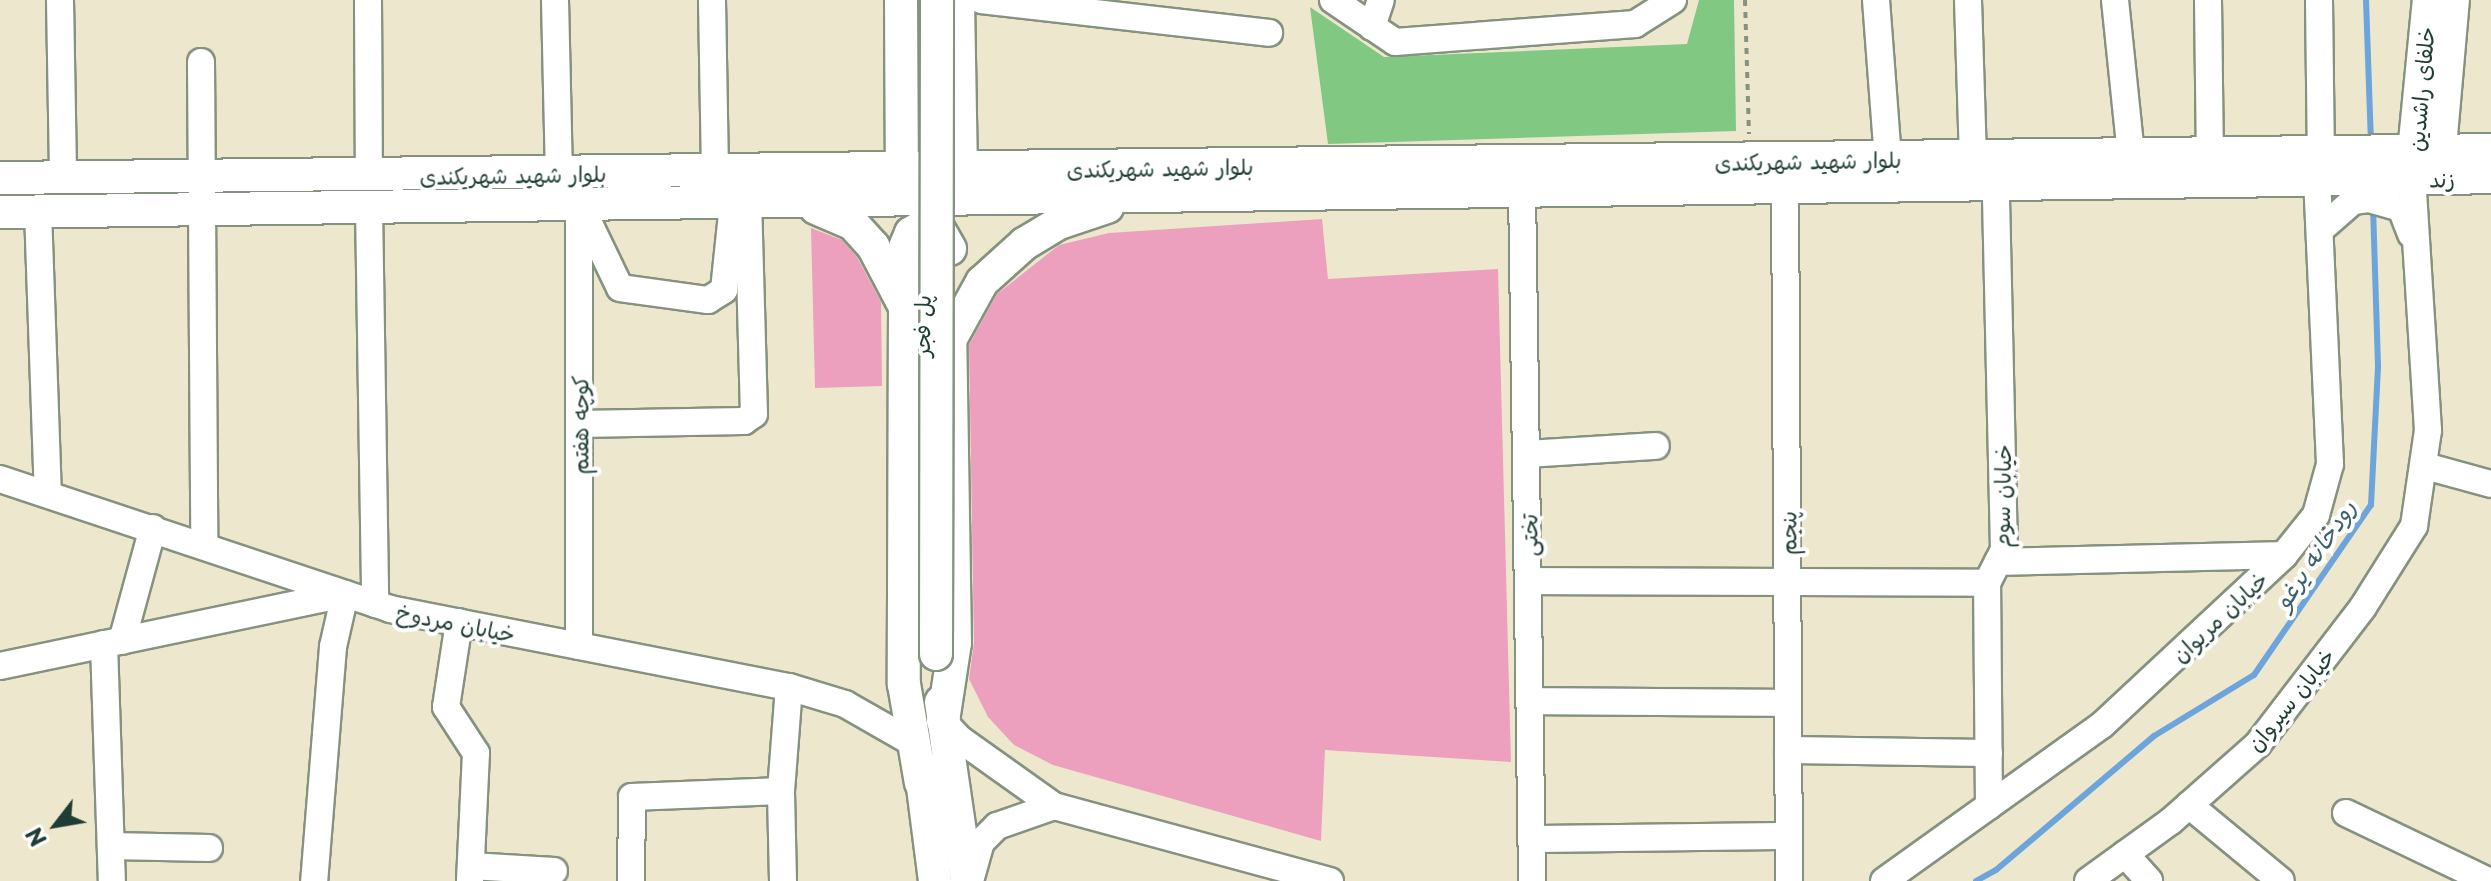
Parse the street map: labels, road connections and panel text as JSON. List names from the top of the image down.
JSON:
{
  "streets": {
    "main road": [
      "خلفای راشدین",
      "بلوار شهید شهریکندی",
      "زند",
      "پل فجر"
    ],
    "street": [
      "کوچه هفتم",
      "خیابان سوم",
      "پنجم",
      "تختی",
      "خیابان مریوان",
      "خیابان مردوخ",
      "خیابان سیروان"
    ]
  },
  "crossings": [
    ["خلفای راشدین", "زند"],
    ["خلفای راشدین", "خیابان سیروان"],
    ["بلوار شهید شهریکندی", "کوچه هفتم"],
    ["بلوار شهید شهریکندی", "خیابان سوم"],
    ["بلوار شهید شهریکندی", "پنجم"],
    ["بلوار شهید شهریکندی", "تختی"],
    ["بلوار شهید شهریکندی", "خیابان مریوان"],
    ["زند", "خیابان سیروان"],
    ["کوچه هفتم", "خیابان مردوخ"],
    ["خیابان سوم", "خیابان مریوان"]
  ],
  "water": ["رودخانه یرغو"],
  "north": "bottom left"
}
